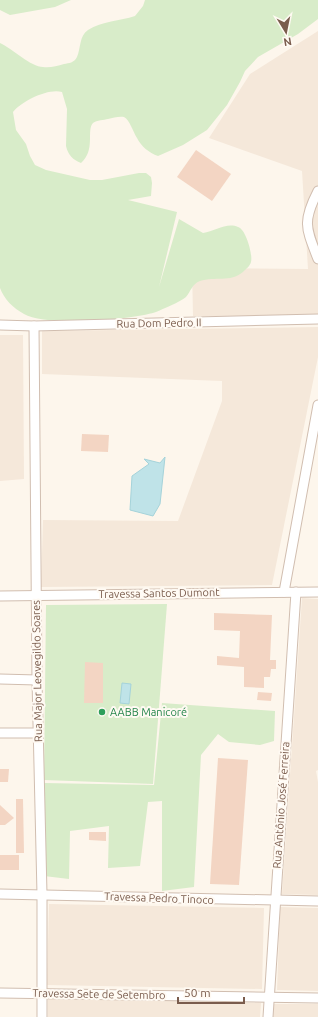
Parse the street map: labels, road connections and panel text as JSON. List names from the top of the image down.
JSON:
{
  "streets": {
    "street": [
      "Rua Dom Pedro II",
      "Travessa Santos Dumont",
      "Rua Major Leovegildo Soares",
      "Rua Antônio José Ferreira",
      "Travessa Pedro Tinoco",
      "Travessa Sete de Setembro"
    ]
  },
  "crossings": [
    ["Rua Dom Pedro II", "Rua Major Leovegildo Soares"],
    ["Travessa Santos Dumont", "Rua Major Leovegildo Soares"],
    ["Travessa Santos Dumont", "Rua Antônio José Ferreira"],
    ["Rua Major Leovegildo Soares", "Travessa Pedro Tinoco"],
    ["Rua Major Leovegildo Soares", "Travessa Sete de Setembro"],
    ["Rua Antônio José Ferreira", "Travessa Pedro Tinoco"],
    ["Rua Antônio José Ferreira", "Travessa Sete de Setembro"]
  ],
  "places": ["AABB Manicoré"],
  "scale_bar": "50 m",
  "north": "bottom"
}
